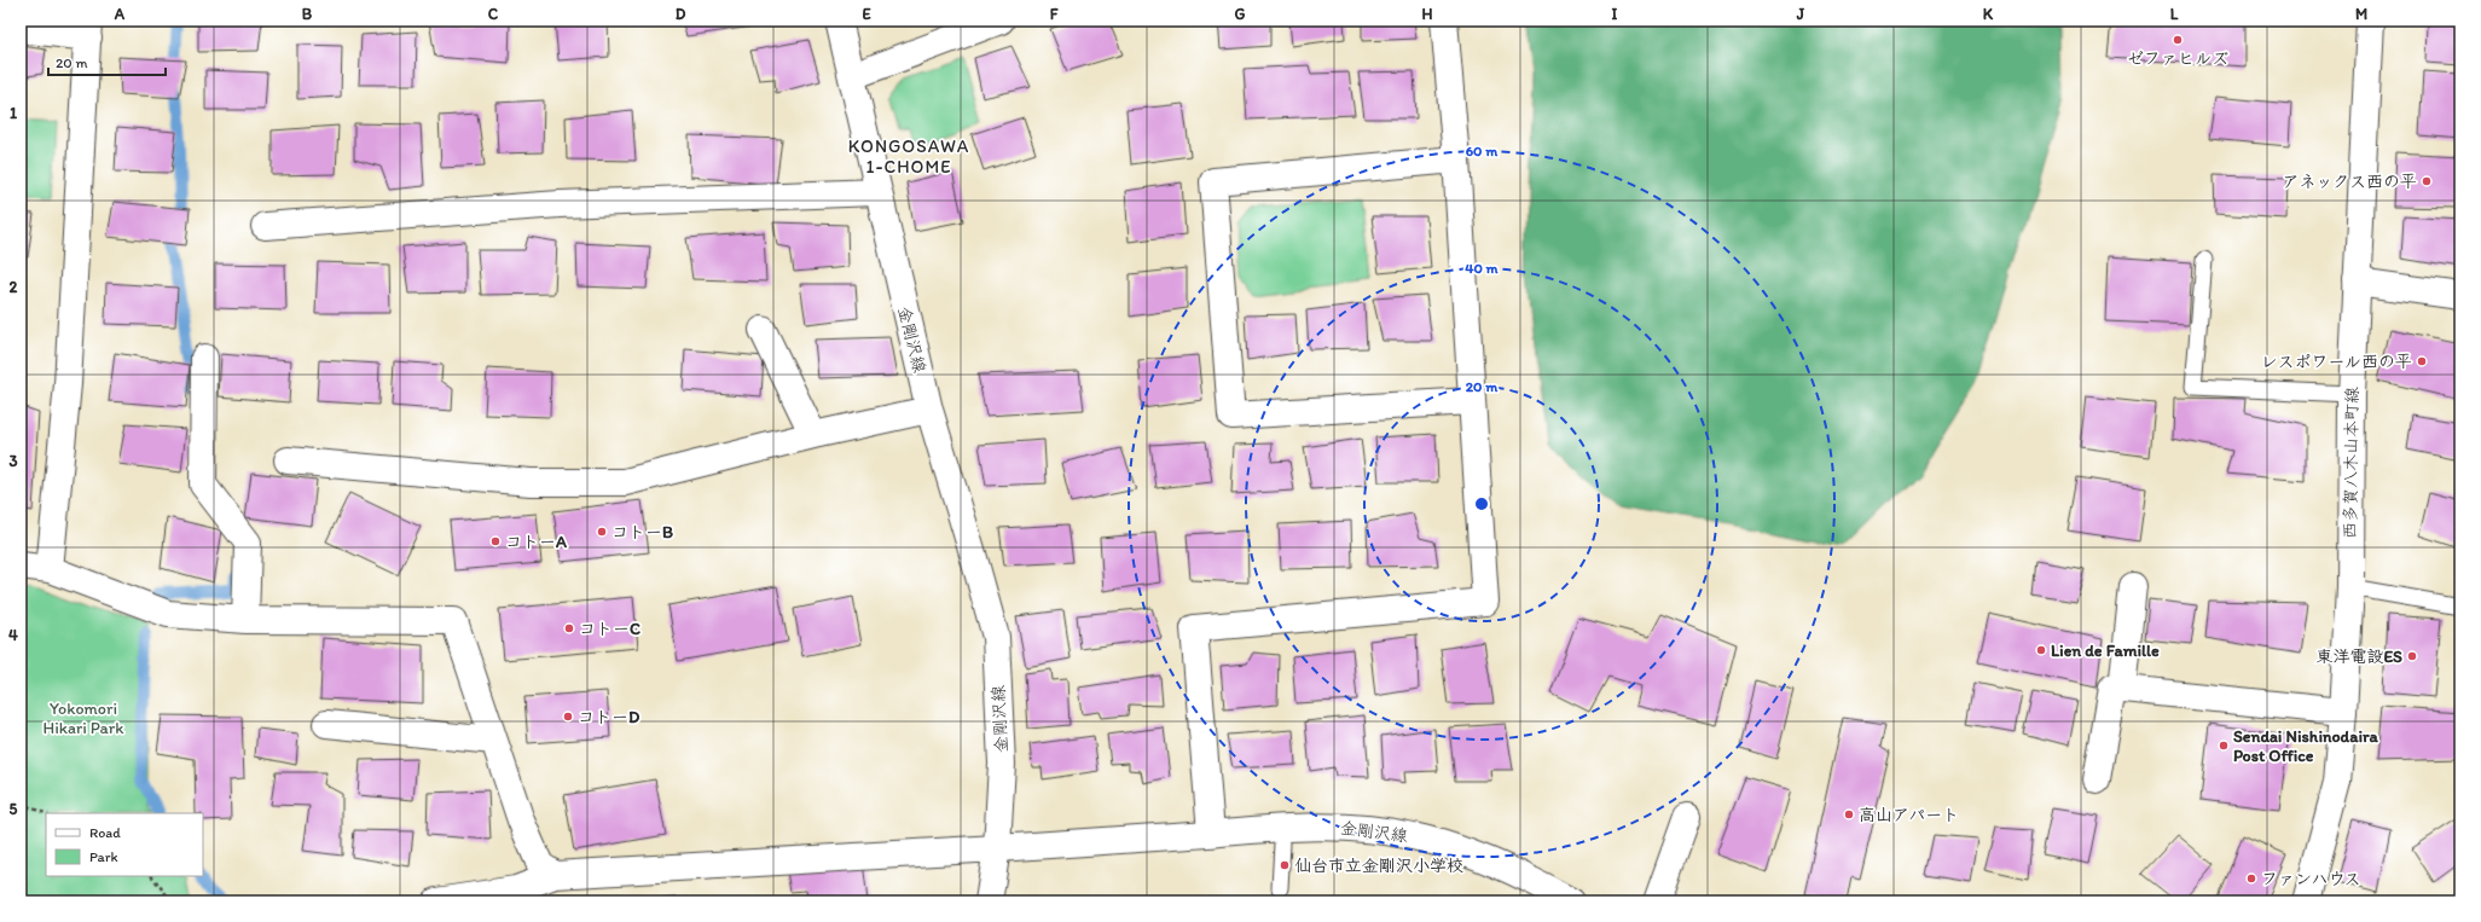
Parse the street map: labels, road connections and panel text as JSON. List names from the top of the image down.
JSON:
{
  "streets": {
    "street": ["金剛沢線", "西多賀八木山本町線"]
  },
  "districts": ["KONGOSAWA 1-CHOME"],
  "parks": ["Yokomori Hikari Park"],
  "places": [
    "ゼファヒルズ",
    "アネックス西の平",
    "レスポワール西の平",
    "コトーB",
    "コトーA",
    "コトーC",
    "Lien de Famille",
    "東洋電設ES",
    "コトーD",
    "Sendai Nishinodaira Post Office",
    "高山アパート",
    "仙台市立金剛沢小学校",
    "ファンハウス"
  ],
  "legend": ["Road", "Park"],
  "scale_bar": "20 m",
  "grid": {
    "columns": [
      "A",
      "B",
      "C",
      "D",
      "E",
      "F",
      "G",
      "H",
      "I",
      "J",
      "K",
      "L",
      "M"
    ],
    "rows": [
      "1",
      "2",
      "3",
      "4",
      "5"
    ]
  },
  "rings": ["60 m", "40 m", "20 m"]
}
